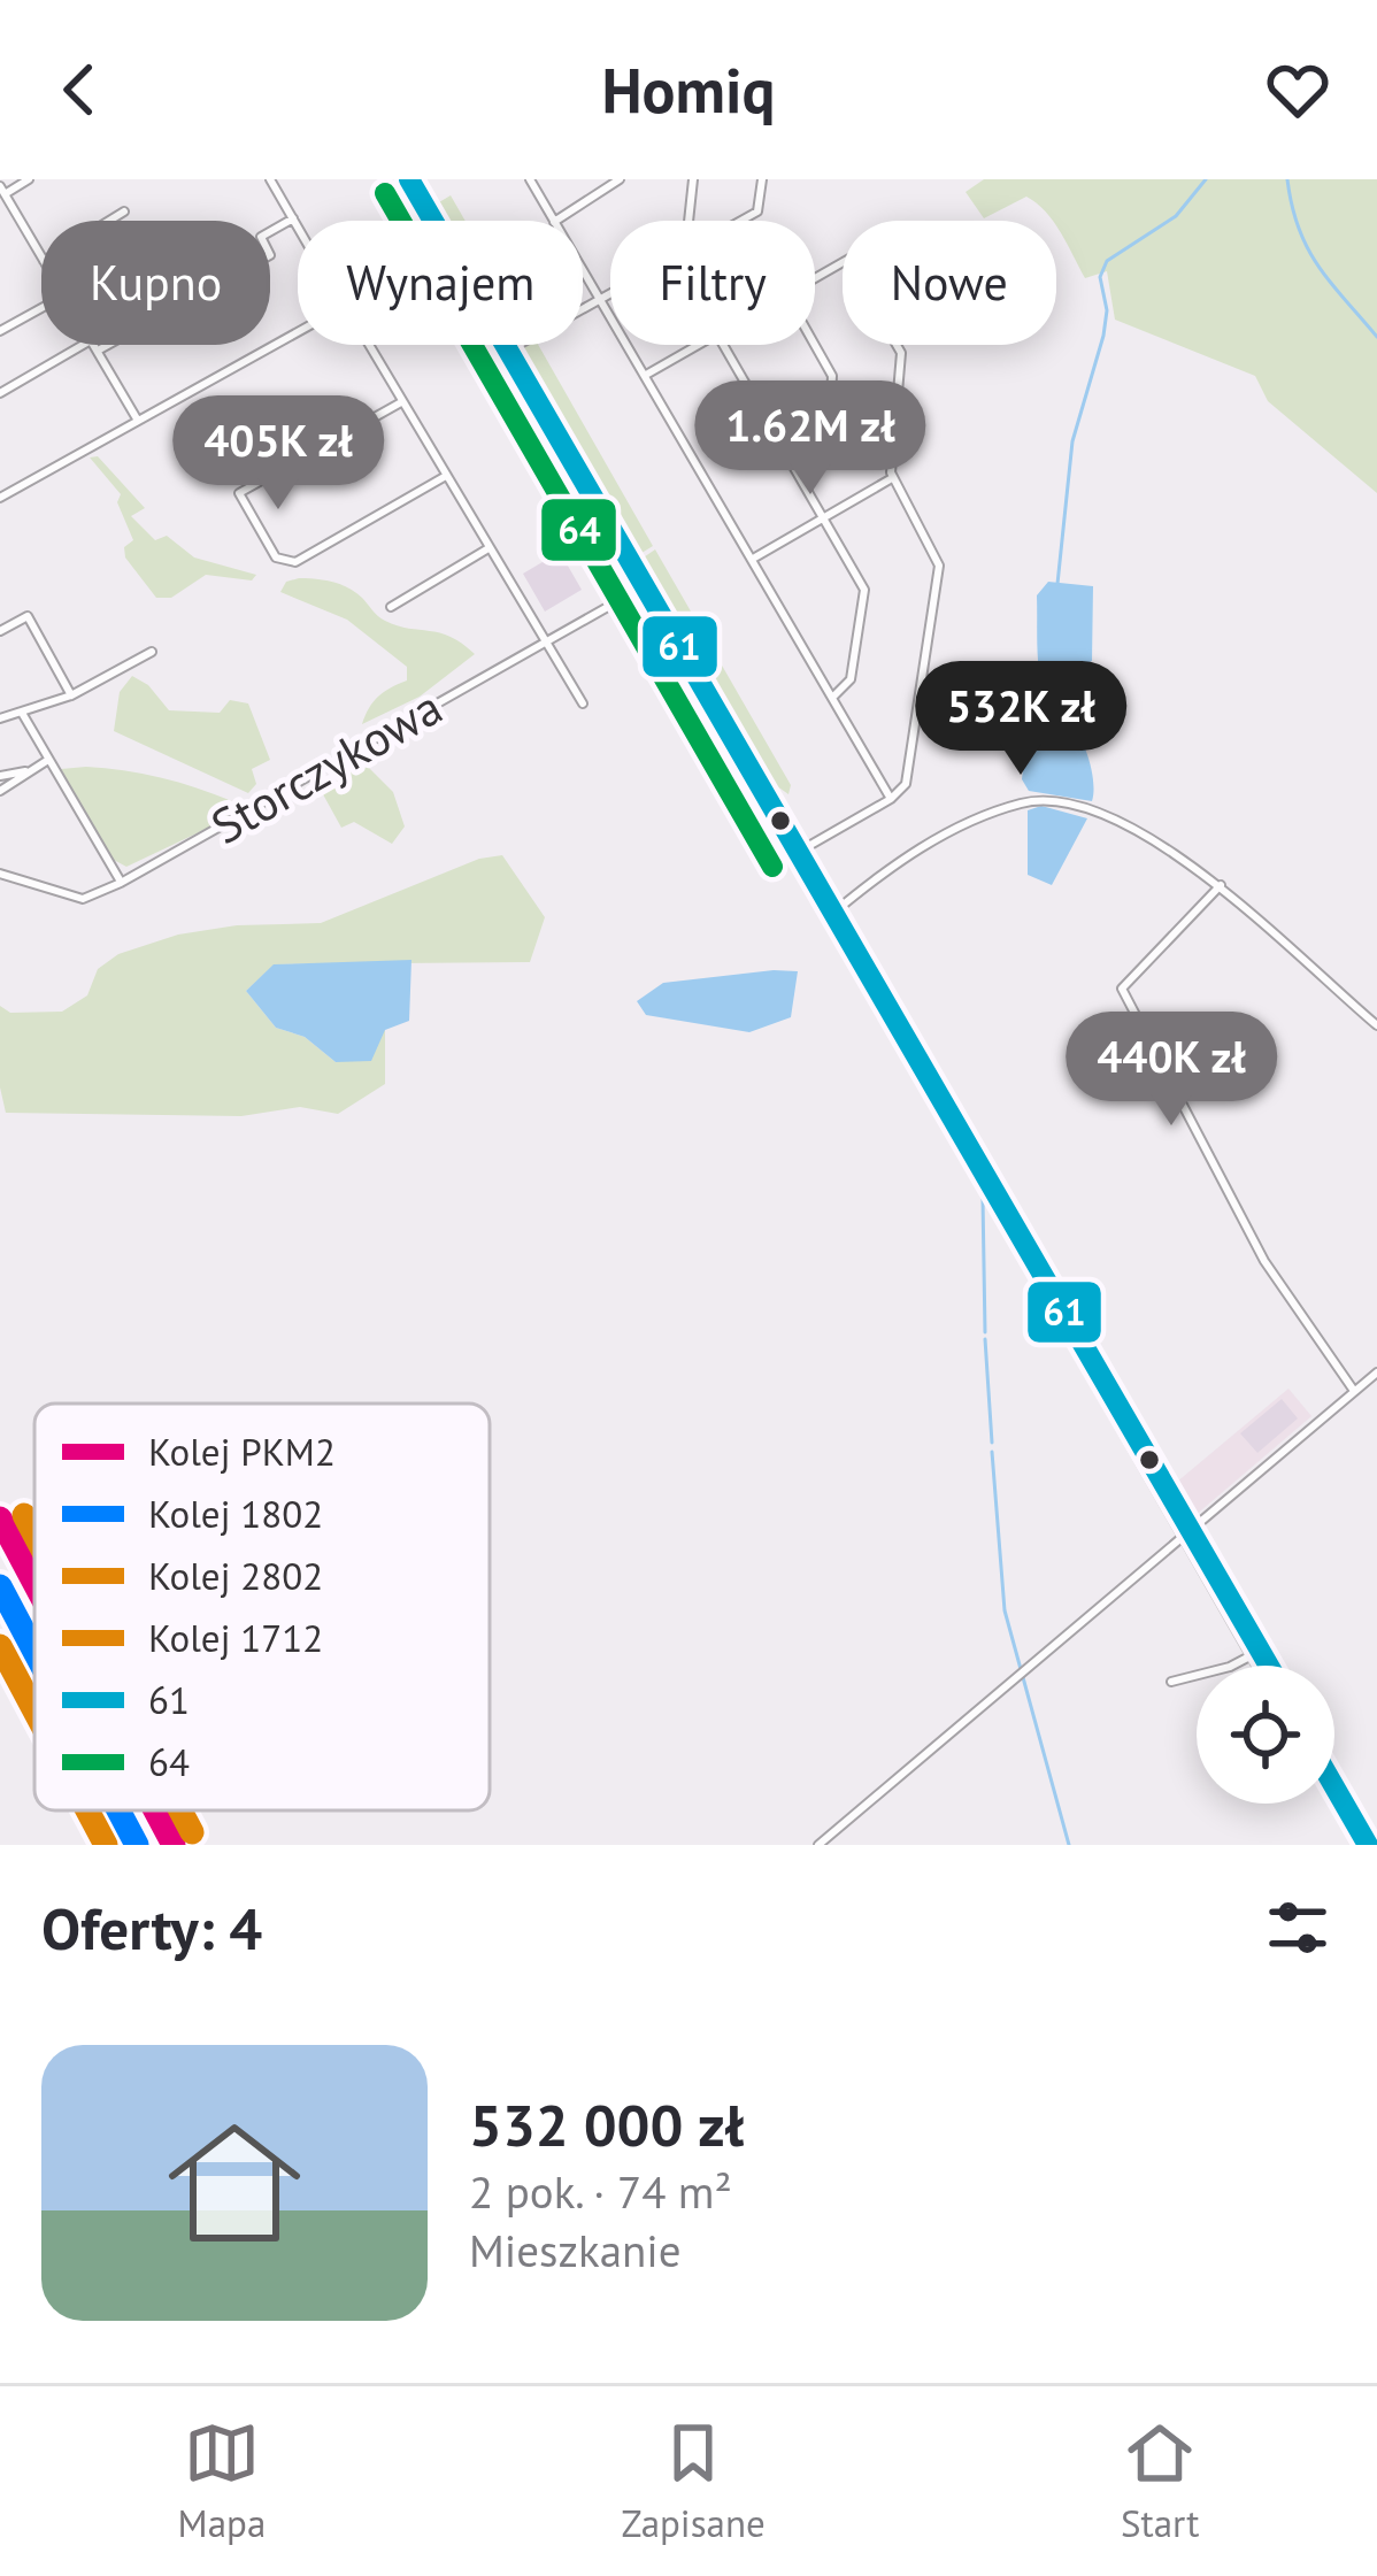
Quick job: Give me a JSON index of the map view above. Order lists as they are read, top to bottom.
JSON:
{
  "streets": {
    "street": ["Storczykowa"]
  },
  "lines": [
    "transit line 61",
    "transit line 64",
    "rail line 2802",
    "rail line PKM2",
    "rail line 1802",
    "rail line 1712"
  ],
  "legend": [
    "Kolej PKM2",
    "Kolej 1802",
    "Kolej 2802",
    "Kolej 1712",
    "61",
    "64"
  ],
  "page": {
    "header": "Homiq",
    "chip": [
      "Kupno",
      "Wynajem",
      "Filtry",
      "Nowe"
    ],
    "price": [
      "1.62M zł",
      "405K zł",
      "532K zł",
      "440K zł"
    ],
    "heading": "Oferty: 4",
    "list": [
      {
        "name": "532 000 zł",
        "note": "2 pok. · 74 m² · Mieszkanie"
      }
    ],
    "tabs": ["Mapa", "Zapisane", "Start"]
  }
}
